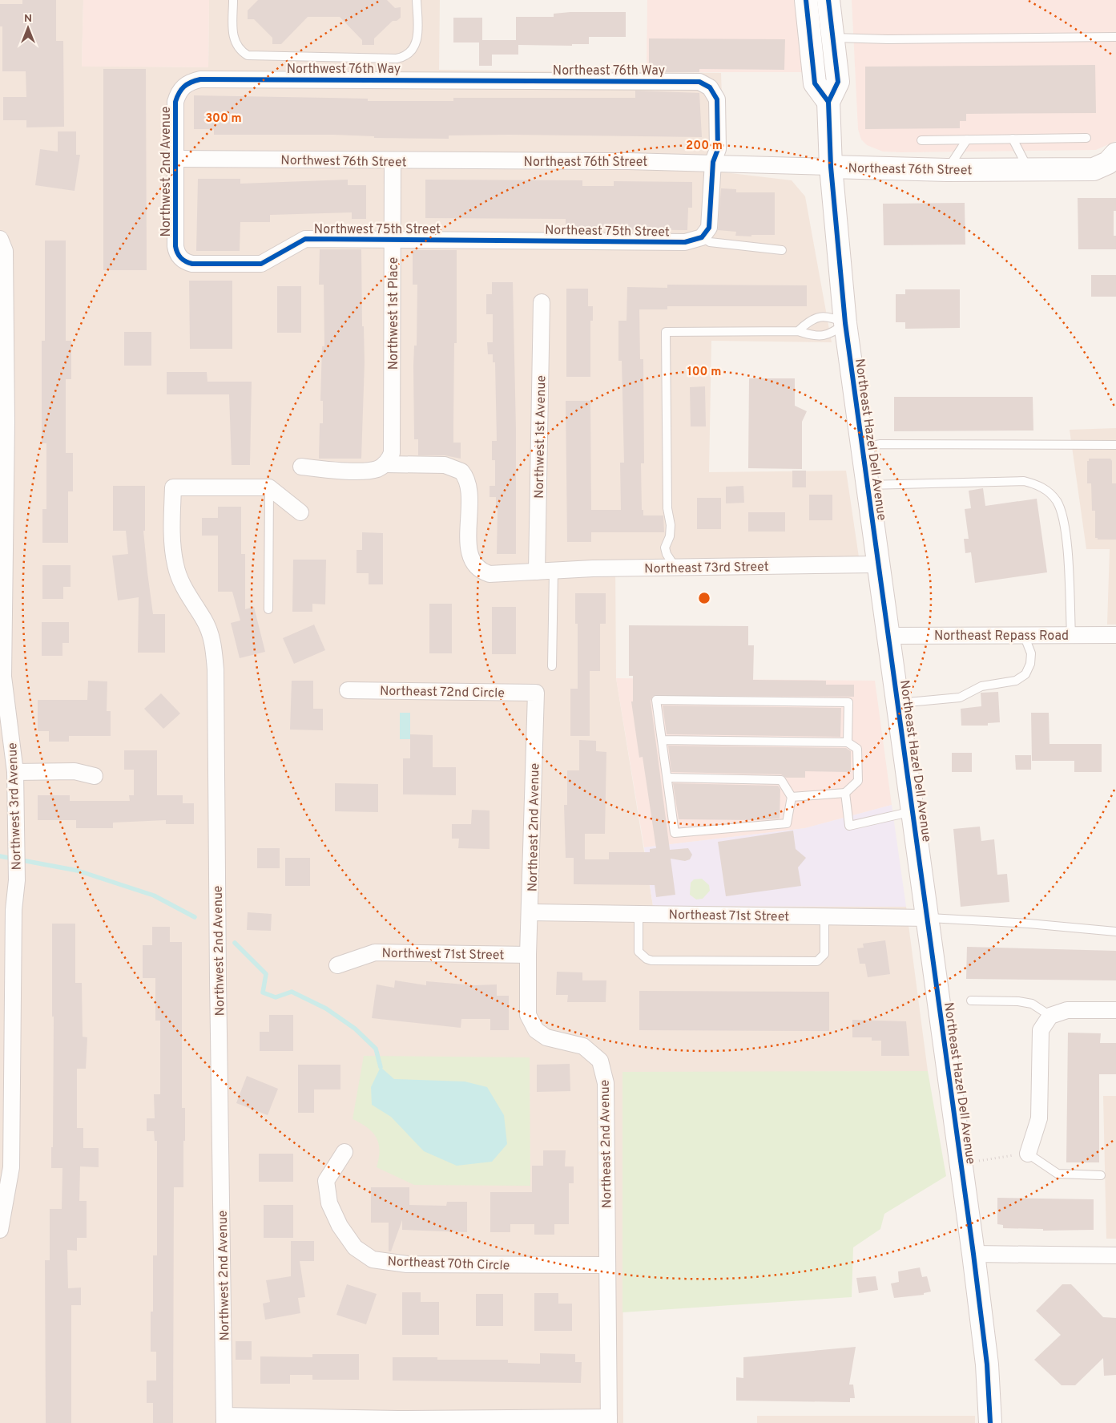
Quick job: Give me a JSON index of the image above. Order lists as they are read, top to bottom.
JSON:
{
  "streets": {
    "main road": ["Northeast 76th Street", "Northeast Hazel Dell Avenue"],
    "street": [
      "Northwest 76th Way",
      "Northeast 76th Way",
      "Northwest 76th Street",
      "Northwest 2nd Avenue",
      "Northwest 75th Street",
      "Northeast 75th Street",
      "Northwest 1st Place",
      "Northwest 1st Avenue",
      "Northeast 73rd Street",
      "Northeast Repass Road",
      "Northeast 72nd Circle",
      "Northwest 3rd Avenue",
      "Northeast 2nd Avenue",
      "Northeast 71st Street",
      "Northwest 71st Street",
      "Northeast 70th Circle"
    ]
  },
  "crossings": [
    ["Northwest 76th Way", "Northeast 76th Way"],
    ["Northwest 76th Way", "Northwest 2nd Avenue"],
    ["Northeast 76th Way", "Northeast 76th Street"],
    ["Northwest 76th Street", "Northeast 76th Street"],
    ["Northwest 76th Street", "Northwest 2nd Avenue"],
    ["Northwest 76th Street", "Northwest 1st Place"],
    ["Northeast 76th Street", "Northeast Hazel Dell Avenue"],
    ["Northwest 2nd Avenue", "Northwest 75th Street"],
    ["Northwest 75th Street", "Northeast 75th Street"],
    ["Northwest 75th Street", "Northwest 1st Place"],
    ["Northwest 1st Place", "Northeast 73rd Street"],
    ["Northwest 1st Avenue", "Northeast 73rd Street"],
    ["Northeast Hazel Dell Avenue", "Northeast 73rd Street"],
    ["Northeast Hazel Dell Avenue", "Northeast Repass Road"],
    ["Northeast Hazel Dell Avenue", "Northeast 71st Street"],
    ["Northeast 72nd Circle", "Northeast 2nd Avenue"],
    ["Northeast 2nd Avenue", "Northeast 71st Street"],
    ["Northeast 2nd Avenue", "Northwest 71st Street"],
    ["Northeast 2nd Avenue", "Northeast 70th Circle"]
  ],
  "north": "top",
  "rings": ["300 m", "200 m", "100 m"]
}
